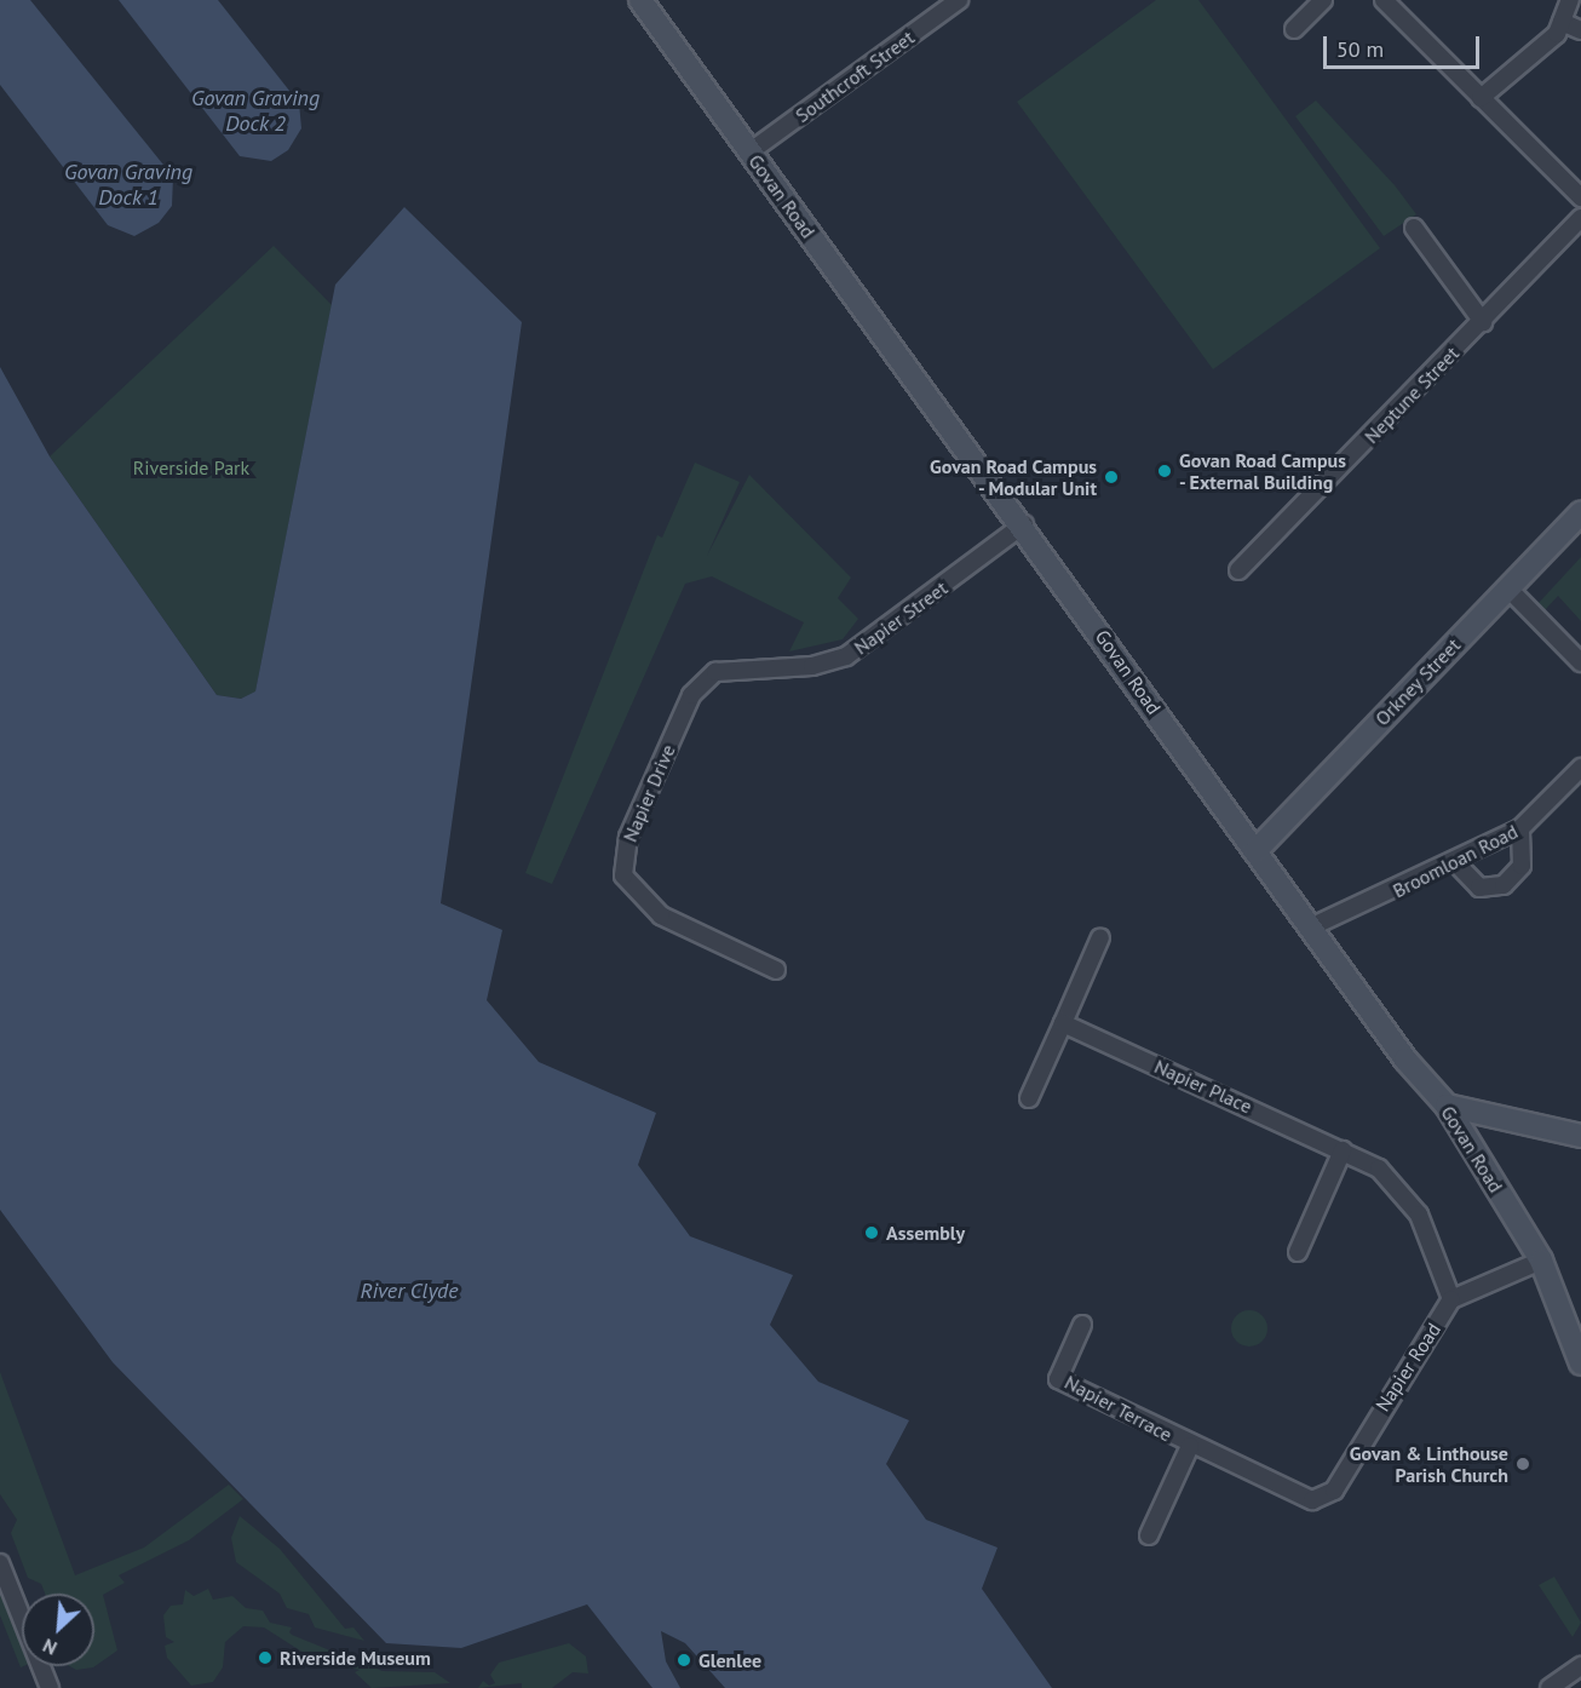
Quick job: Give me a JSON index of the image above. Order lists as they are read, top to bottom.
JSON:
{
  "streets": {
    "street": [
      "Southcroft Street",
      "Govan Road",
      "Neptune Street",
      "Napier Street",
      "Orkney Street",
      "Napier Drive",
      "Broomloan Road",
      "Napier Place",
      "Napier Road",
      "Napier Terrace"
    ]
  },
  "crossings": [
    ["Southcroft Street", "Govan Road"],
    ["Govan Road", "Napier Street"],
    ["Govan Road", "Orkney Street"],
    ["Govan Road", "Broomloan Road"],
    ["Napier Street", "Napier Drive"],
    ["Napier Place", "Napier Road"],
    ["Napier Road", "Napier Terrace"]
  ],
  "water": ["Govan Graving Dock 2", "Govan Graving Dock 1", "River Clyde"],
  "parks": ["Riverside Park"],
  "places": [
    "Govan Road Campus - External Building",
    "Govan Road Campus - Modular Unit",
    "Assembly",
    "Govan & Linthouse Parish Church",
    "Riverside Museum",
    "Glenlee"
  ],
  "scale_bar": "50 m",
  "north": "bottom left"
}
